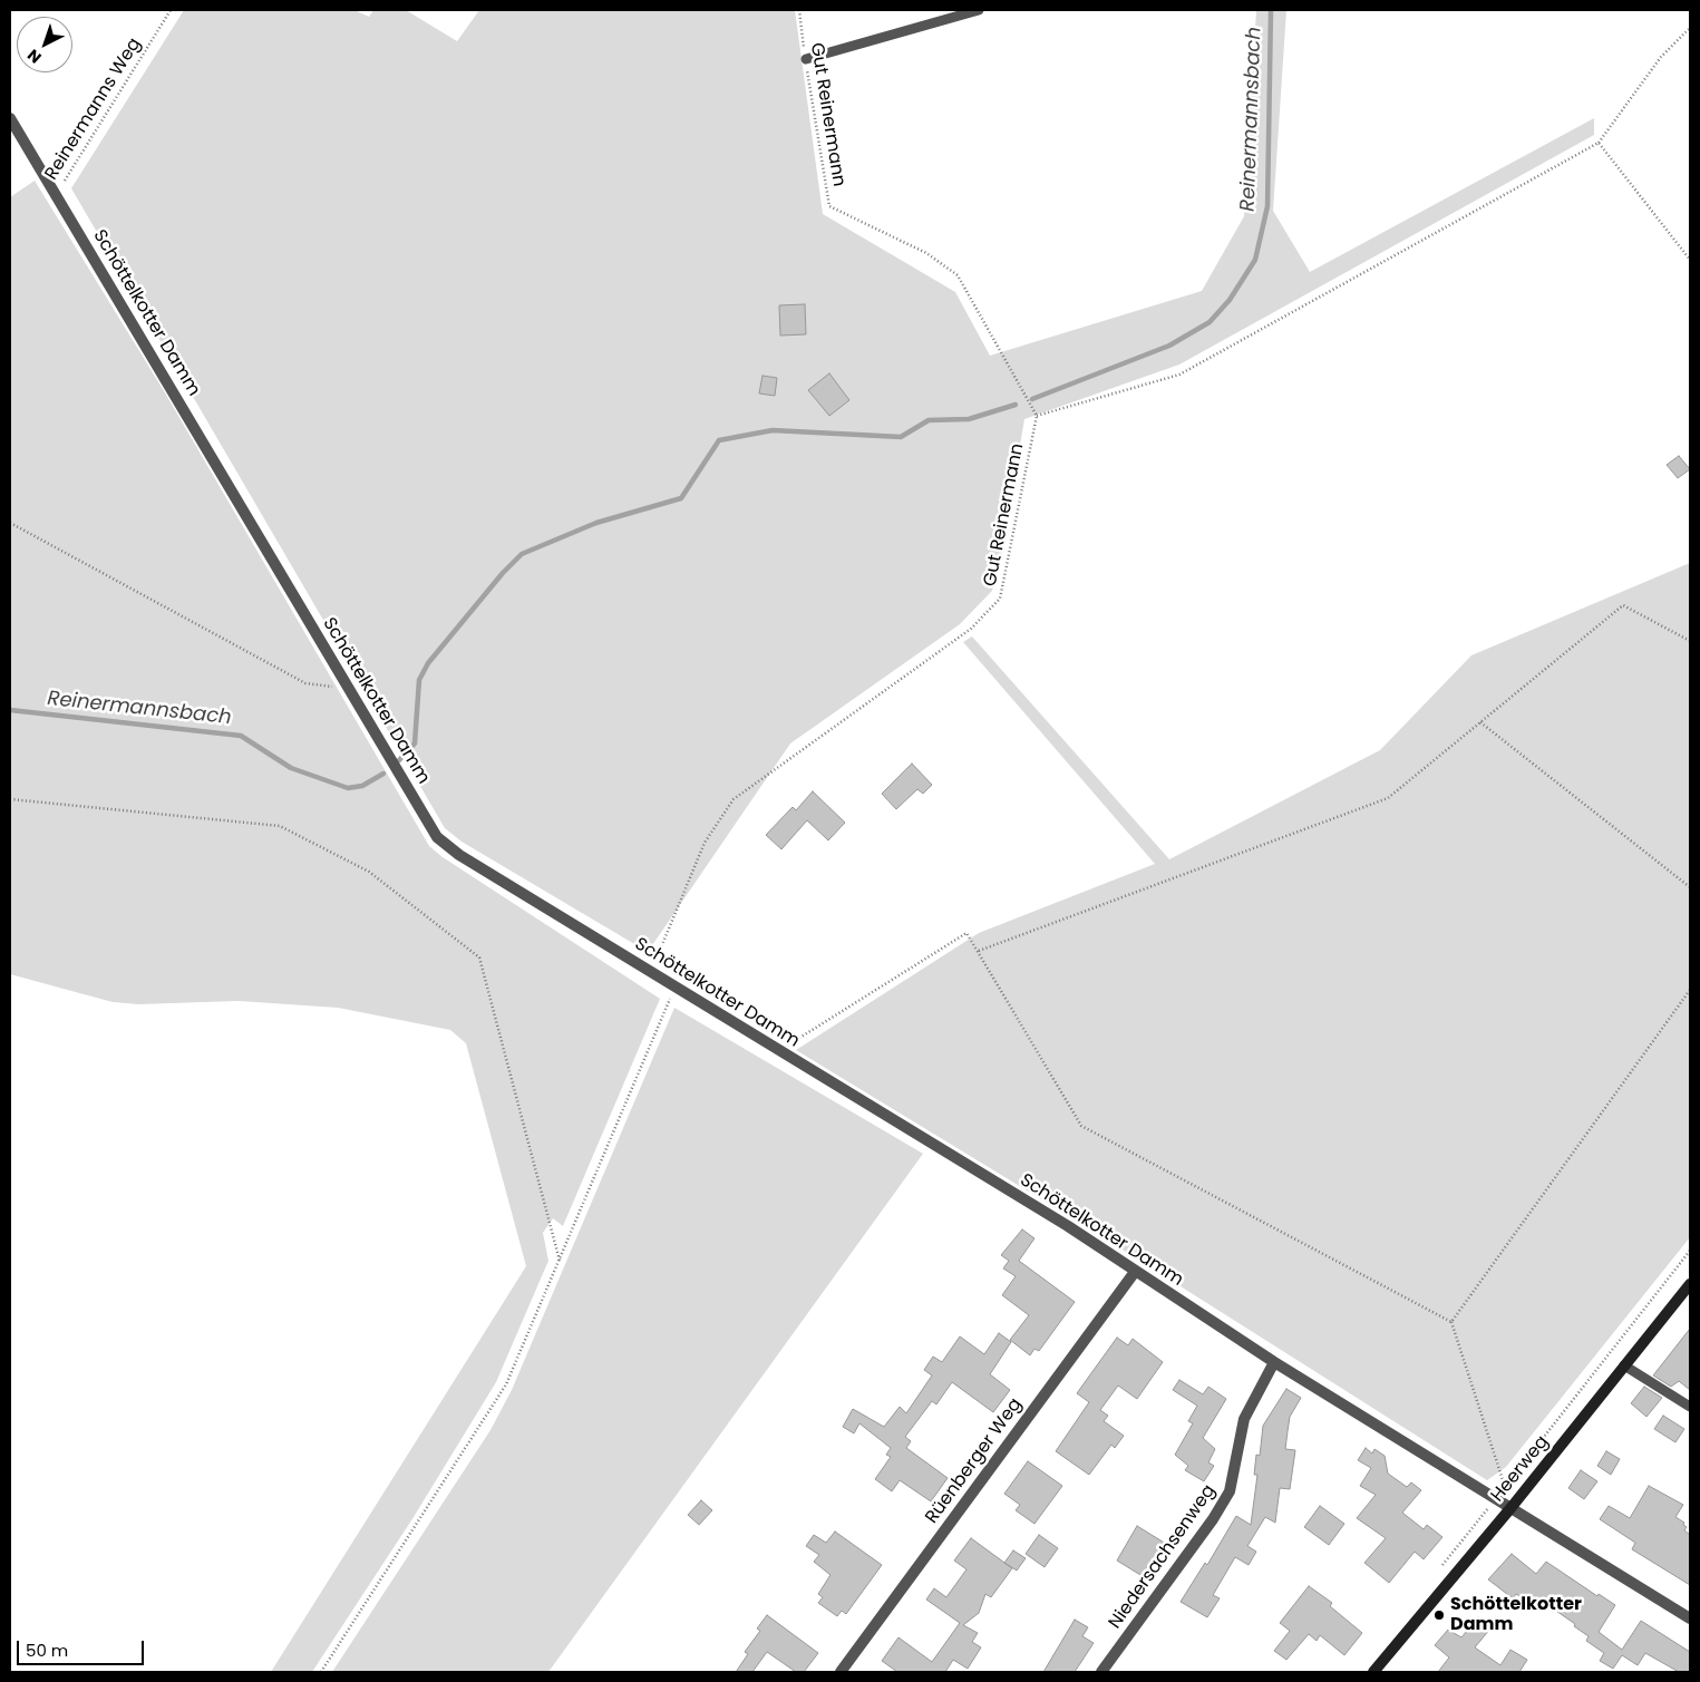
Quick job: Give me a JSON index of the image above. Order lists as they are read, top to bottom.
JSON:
{
  "streets": {
    "street": [
      "Schöttelkotter Damm",
      "Rüenberger Weg",
      "Heerweg",
      "Niedersachsenweg"
    ],
    "path": ["Reinermanns Weg", "Gut Reinermann"]
  },
  "crossings": [
    ["Reinermanns Weg", "Schöttelkotter Damm"],
    ["Gut Reinermann", "Schöttelkotter Damm"],
    ["Schöttelkotter Damm", "Rüenberger Weg"],
    ["Schöttelkotter Damm", "Heerweg"],
    ["Schöttelkotter Damm", "Niedersachsenweg"]
  ],
  "water": ["Reinermannsbach"],
  "places": ["Schöttelkotter Damm"],
  "scale_bar": "50 m",
  "north": "bottom left"
}
